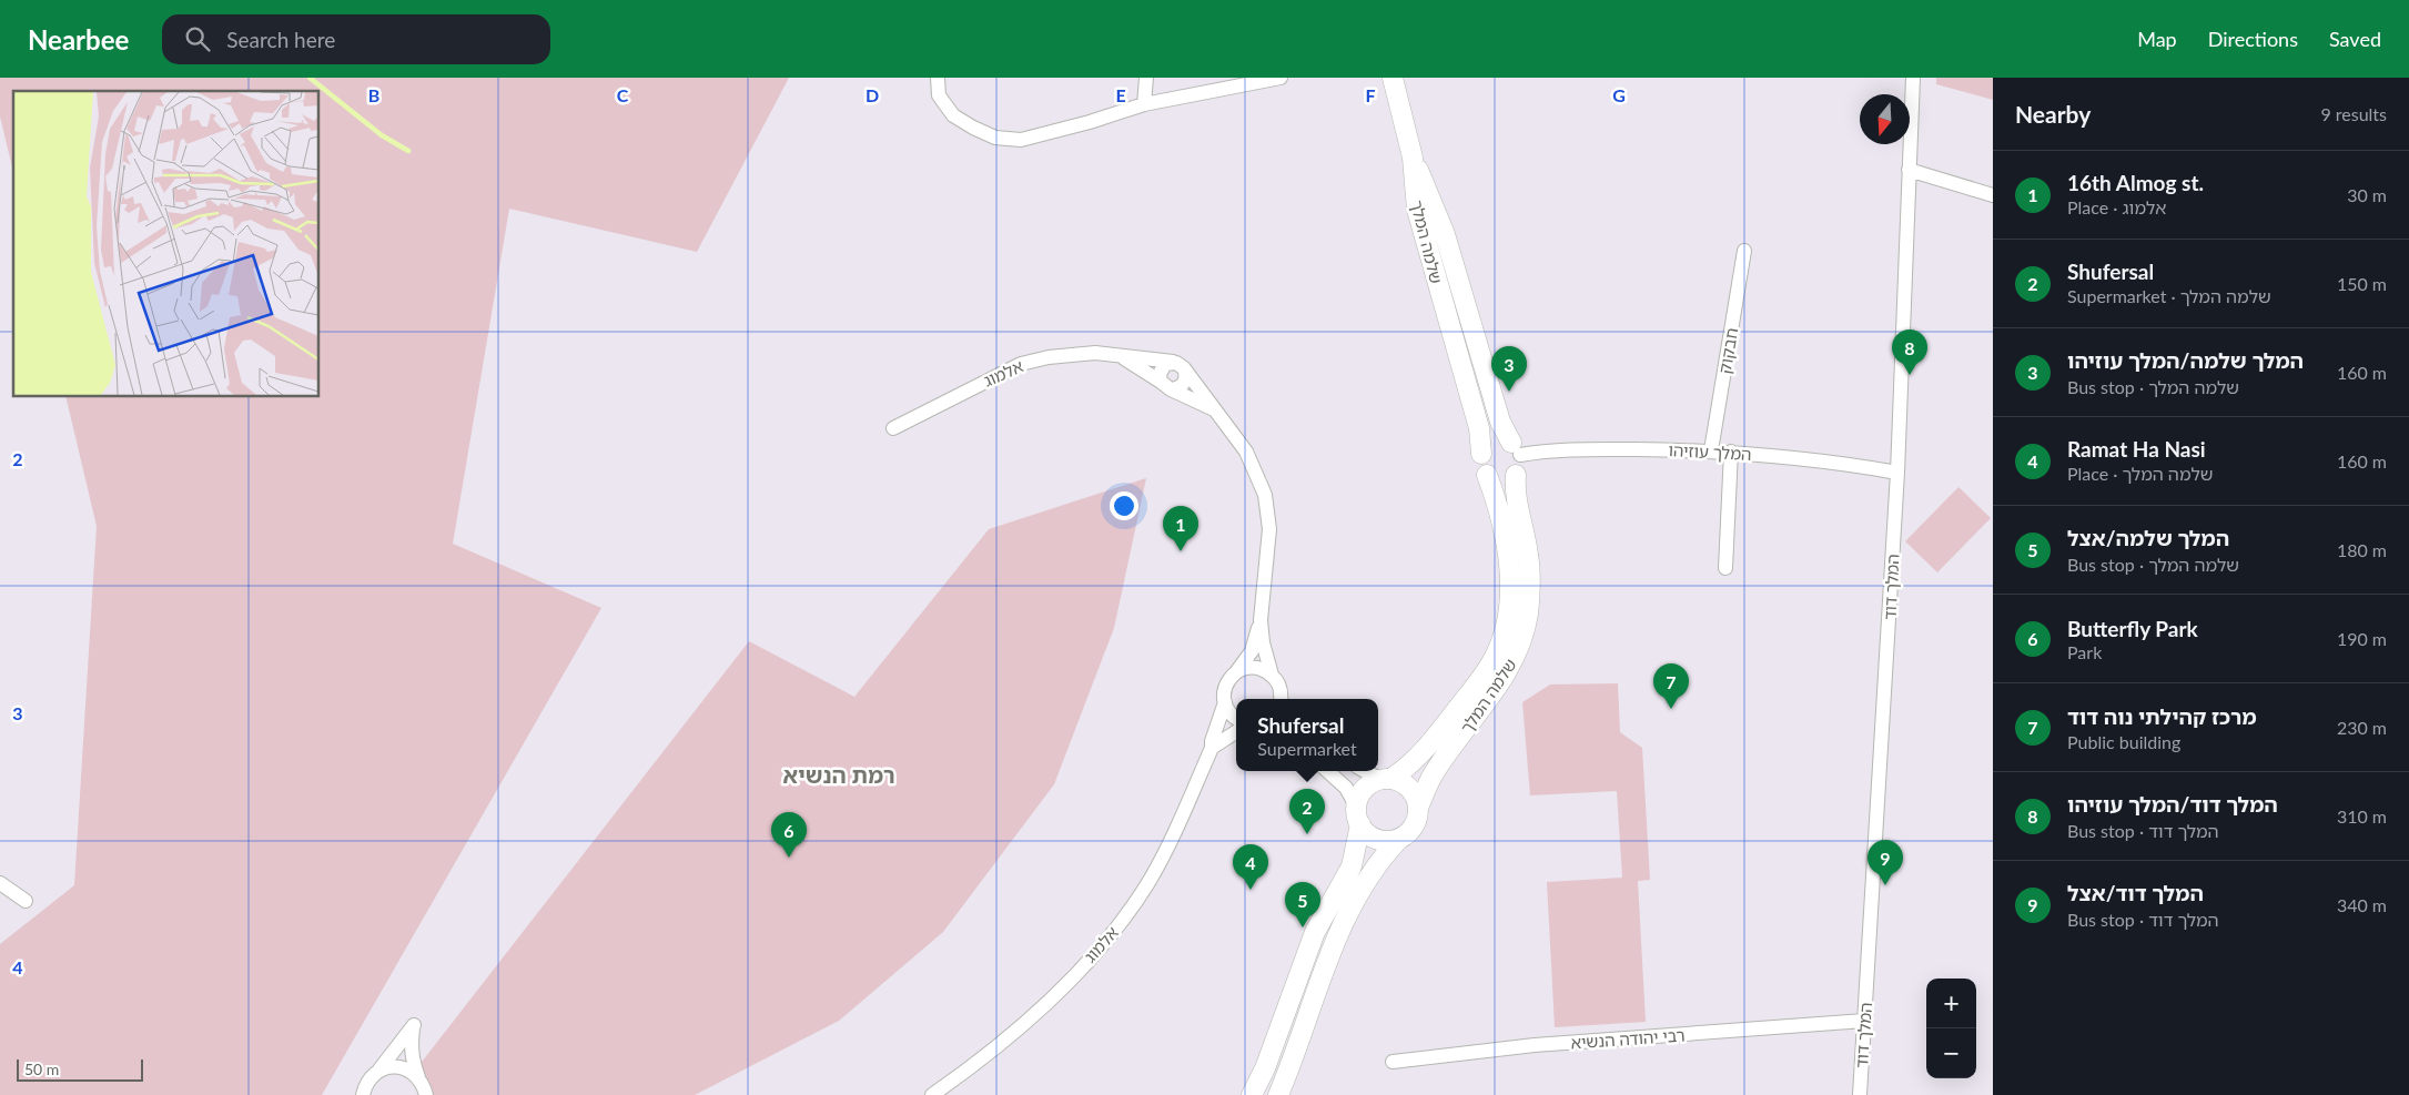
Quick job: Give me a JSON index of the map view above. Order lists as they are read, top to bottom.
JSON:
{
  "streets": {
    "street": [
      "שלמה המלך",
      "חבקוק",
      "אלמוג",
      "המלך עוזיהו",
      "המלך דוד",
      "רבי יהודה הנשיא"
    ]
  },
  "crossings": [
    ["שלמה המלך", "המלך עוזיהו"],
    ["חבקוק", "המלך עוזיהו"],
    ["המלך עוזיהו", "המלך דוד"],
    ["המלך דוד", "רבי יהודה הנשיא"]
  ],
  "districts": ["רמת הנשיא"],
  "scale_bar": "50 m",
  "north": "bottom",
  "page": {
    "header": "Nearbee",
    "search": "Search here",
    "nav": ["Map", "Directions", "Saved"],
    "heading": ["Nearby", "9 results"],
    "list": [
      {
        "mark": "1",
        "name": "16th Almog st.",
        "note": "Place · אלמוג",
        "value": "30 m"
      },
      {
        "mark": "2",
        "name": "Shufersal",
        "note": "Supermarket · שלמה המלך",
        "value": "150 m"
      },
      {
        "mark": "3",
        "name": "המלך שלמה/המלך עוזיהו",
        "note": "Bus stop · שלמה המלך",
        "value": "160 m"
      },
      {
        "mark": "4",
        "name": "Ramat Ha Nasi",
        "note": "Place · שלמה המלך",
        "value": "160 m"
      },
      {
        "mark": "5",
        "name": "המלך שלמה/אצל",
        "note": "Bus stop · שלמה המלך",
        "value": "180 m"
      },
      {
        "mark": "6",
        "name": "Butterfly Park",
        "note": "Park",
        "value": "190 m"
      },
      {
        "mark": "7",
        "name": "מרכז קהילתי נוה דוד",
        "note": "Public building",
        "value": "230 m"
      },
      {
        "mark": "8",
        "name": "המלך דוד/המלך עוזיהו",
        "note": "Bus stop · המלך דוד",
        "value": "310 m"
      },
      {
        "mark": "9",
        "name": "המלך דוד/אצל",
        "note": "Bus stop · המלך דוד",
        "value": "340 m"
      }
    ],
    "pins": [
      "8",
      "3",
      "1",
      "7",
      "2",
      "6",
      "9",
      "4",
      "5"
    ],
    "popup": ["Shufersal", "Supermarket"],
    "map_buttons": ["+", "−"],
    "scale": "50 m"
  },
  "grid": {
    "columns": [
      "B",
      "C",
      "D",
      "E",
      "F",
      "G"
    ],
    "rows": ["2", "3", "4"]
  }
}
